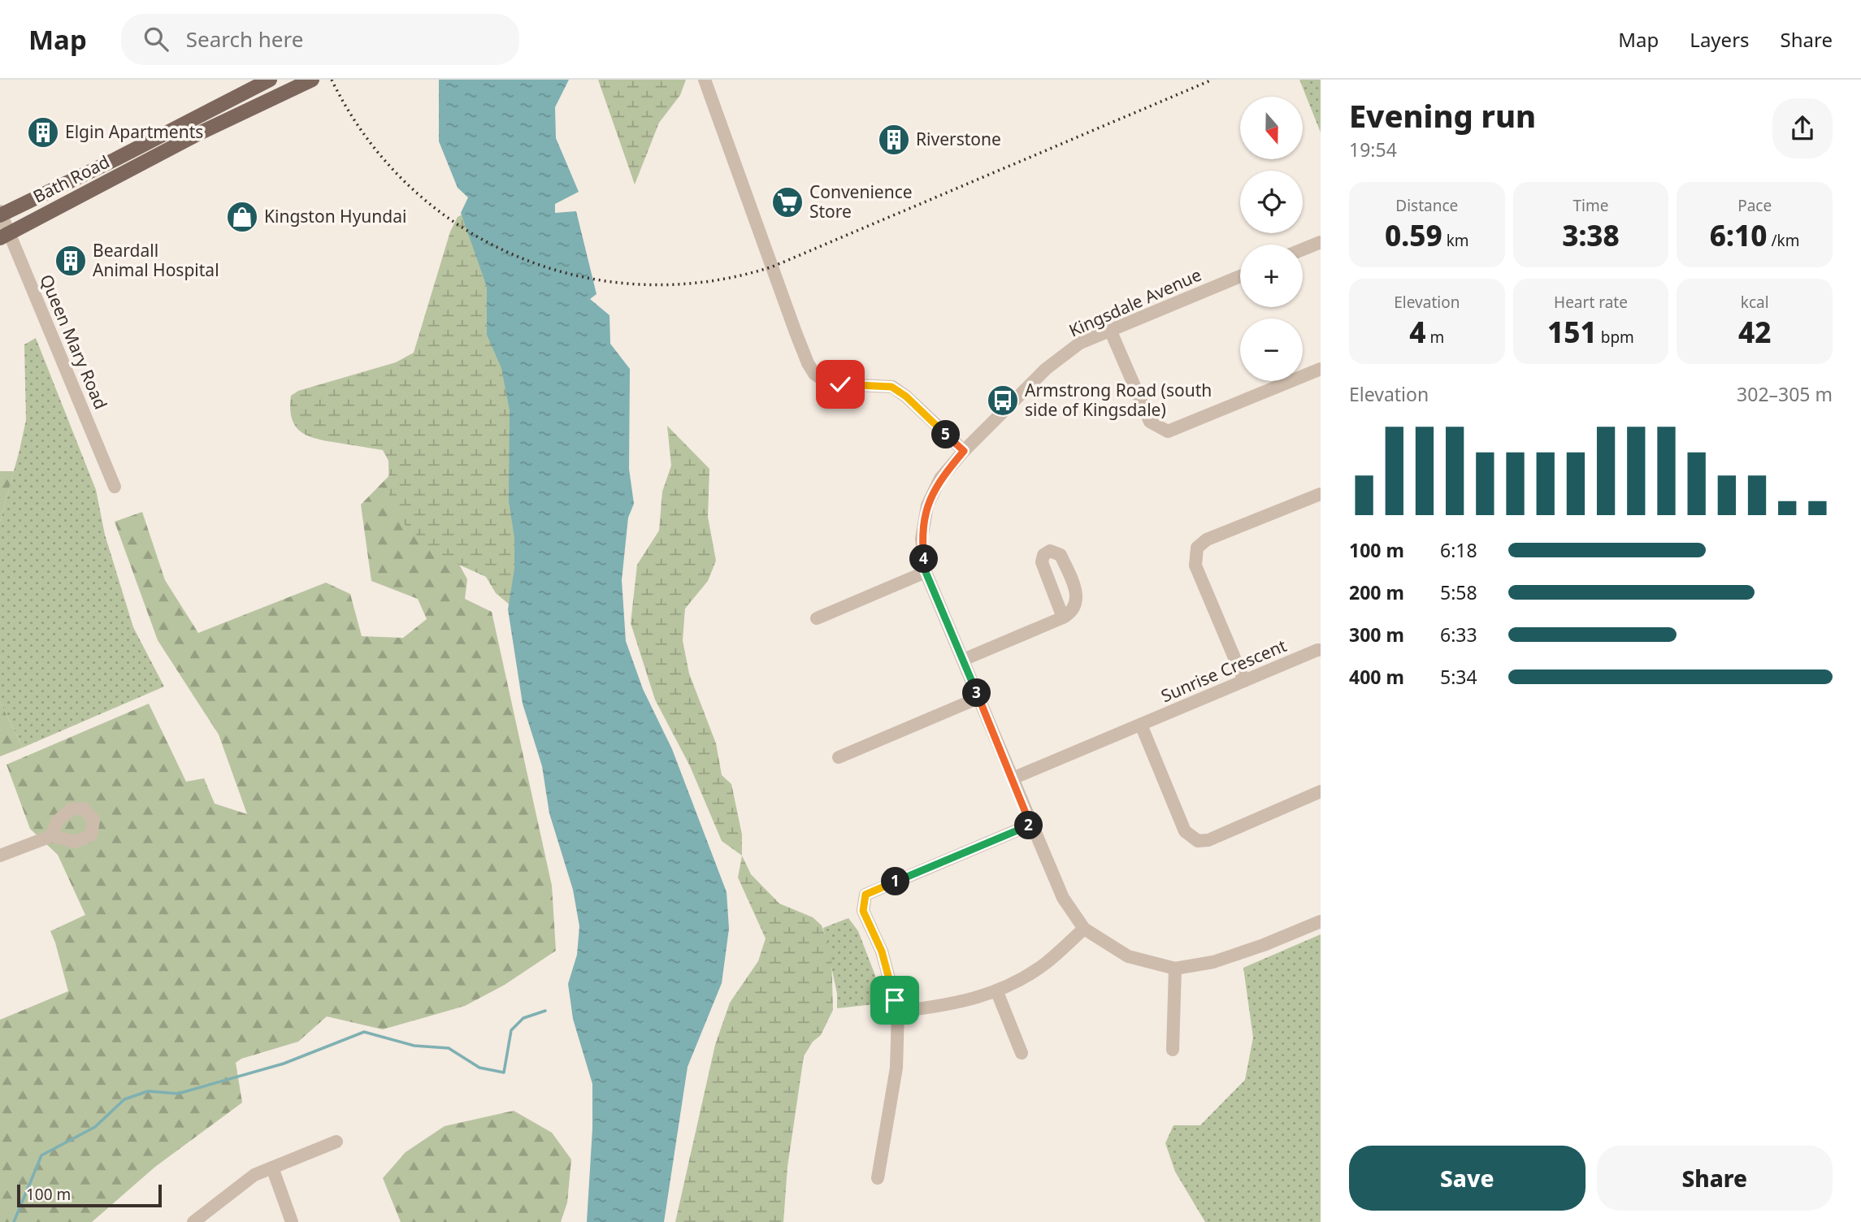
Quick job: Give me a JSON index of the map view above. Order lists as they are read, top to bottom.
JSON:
{
  "streets": {
    "main road": ["Bath Road"],
    "street": ["Kingsdale Avenue", "Queen Mary Road", "Sunrise Crescent"]
  },
  "crossings": [
    ["Bath Road", "Queen Mary Road"],
    ["Kingsdale Avenue", "Sunrise Crescent"]
  ],
  "places": {
    "building": ["Elgin Apartments", "Riverstone", "Beardall Animal Hospital"],
    "supermarket": ["Convenience Store"],
    "shop": ["Kingston Hyundai"],
    "bus stop": ["Armstrong Road (south side of Kingsdale)"]
  },
  "scale_bar": "100 m",
  "north": "bottom",
  "page": {
    "header": "Map",
    "search": "Search here",
    "nav": ["Map", "Layers", "Share"],
    "heading": ["Evening run", "19:54"],
    "map_buttons": ["+", "−"],
    "stats": [
      ["Distance", "0.59 km"],
      ["Time", "3:38"],
      ["Pace", "6:10 /km"],
      ["Elevation", "4 m"],
      ["Heart rate", "151 bpm"],
      ["kcal", "42"]
    ],
    "chart": ["Elevation", "302–305 m"],
    "pins": [
      "5",
      "4",
      "3",
      "2",
      "1"
    ],
    "list": [
      {
        "name": "100 m",
        "note": "6:18"
      },
      {
        "name": "200 m",
        "note": "5:58"
      },
      {
        "name": "300 m",
        "note": "6:33"
      },
      {
        "name": "400 m",
        "note": "5:34"
      }
    ],
    "buttons": ["Save", "Share"],
    "scale": "100 m"
  }
}
